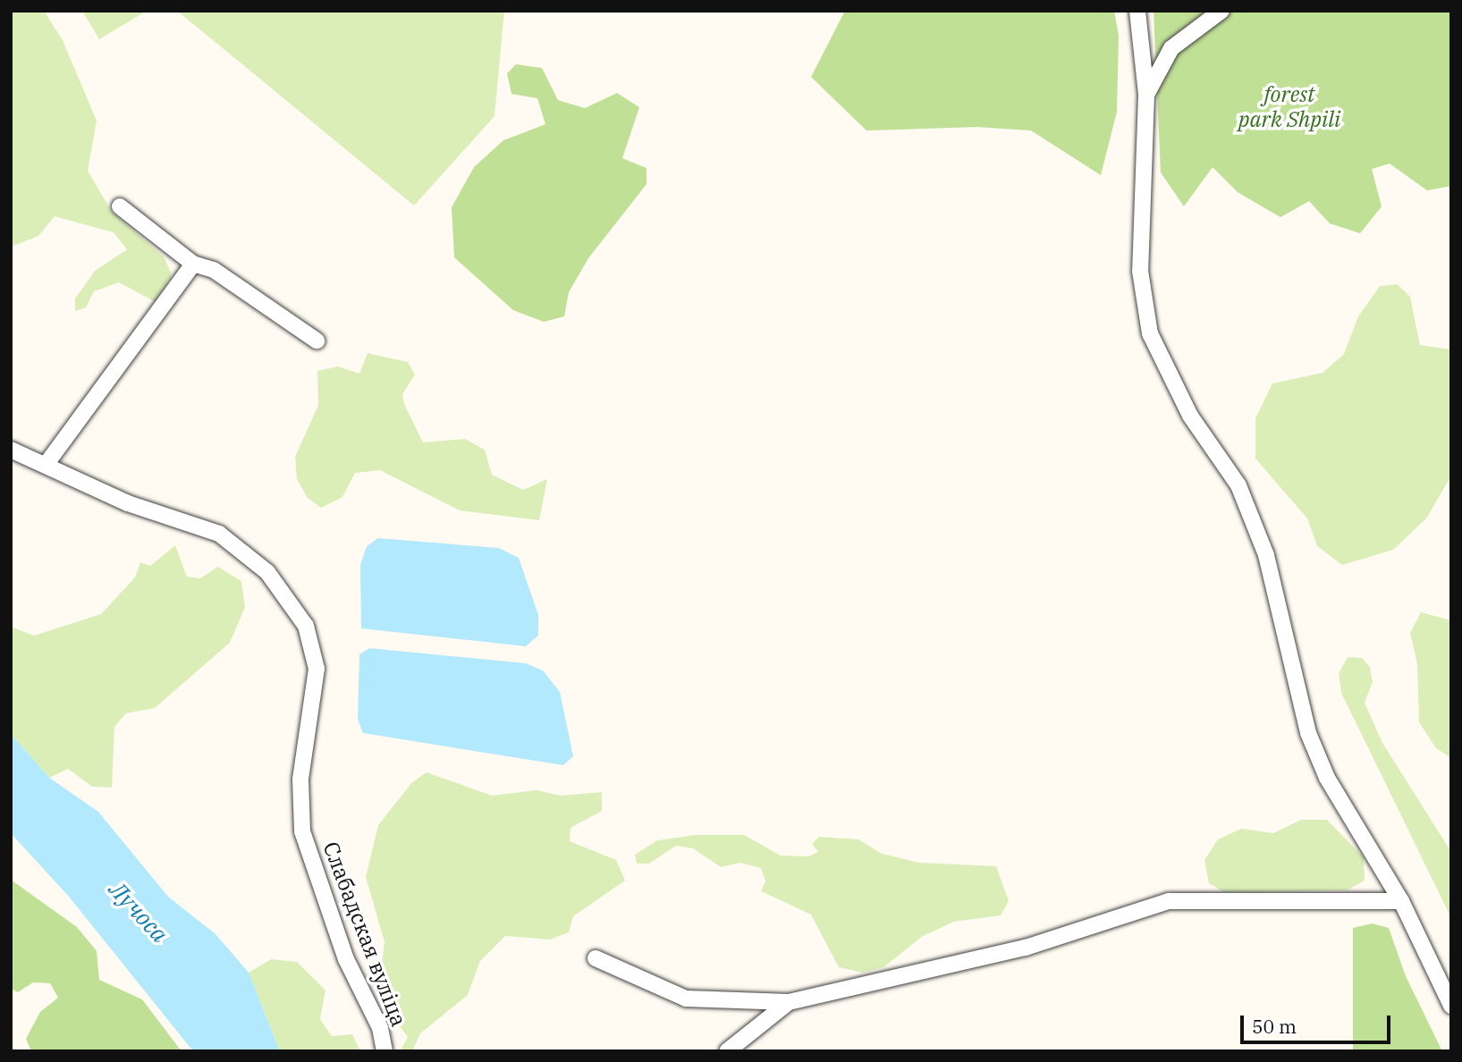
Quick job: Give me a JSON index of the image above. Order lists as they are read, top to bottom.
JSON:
{
  "streets": {
    "street": ["Слабадская вуліца"]
  },
  "water": ["Лучоса"],
  "parks": ["forest park Shpili"],
  "scale_bar": "50 m"
}
